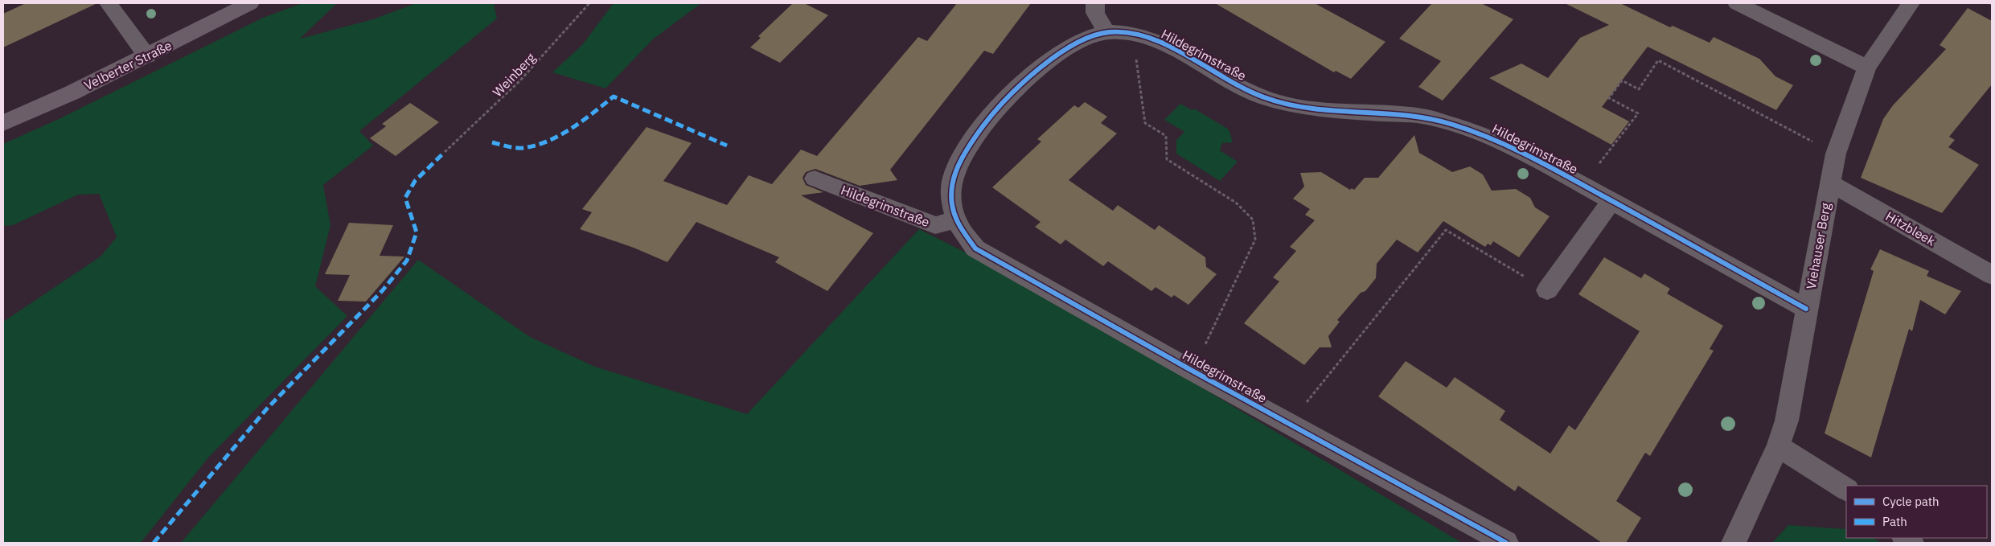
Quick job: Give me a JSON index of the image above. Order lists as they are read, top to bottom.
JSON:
{
  "streets": {
    "main road": ["Velberter Straße"],
    "street": ["Hildegrimstraße", "Hitzbleek", "Viehauser Berg"],
    "path": ["Weinberg"]
  },
  "crossings": [
    ["Hildegrimstraße", "Viehauser Berg"],
    ["Hitzbleek", "Viehauser Berg"]
  ],
  "legend": ["Cycle path", "Path"]
}
